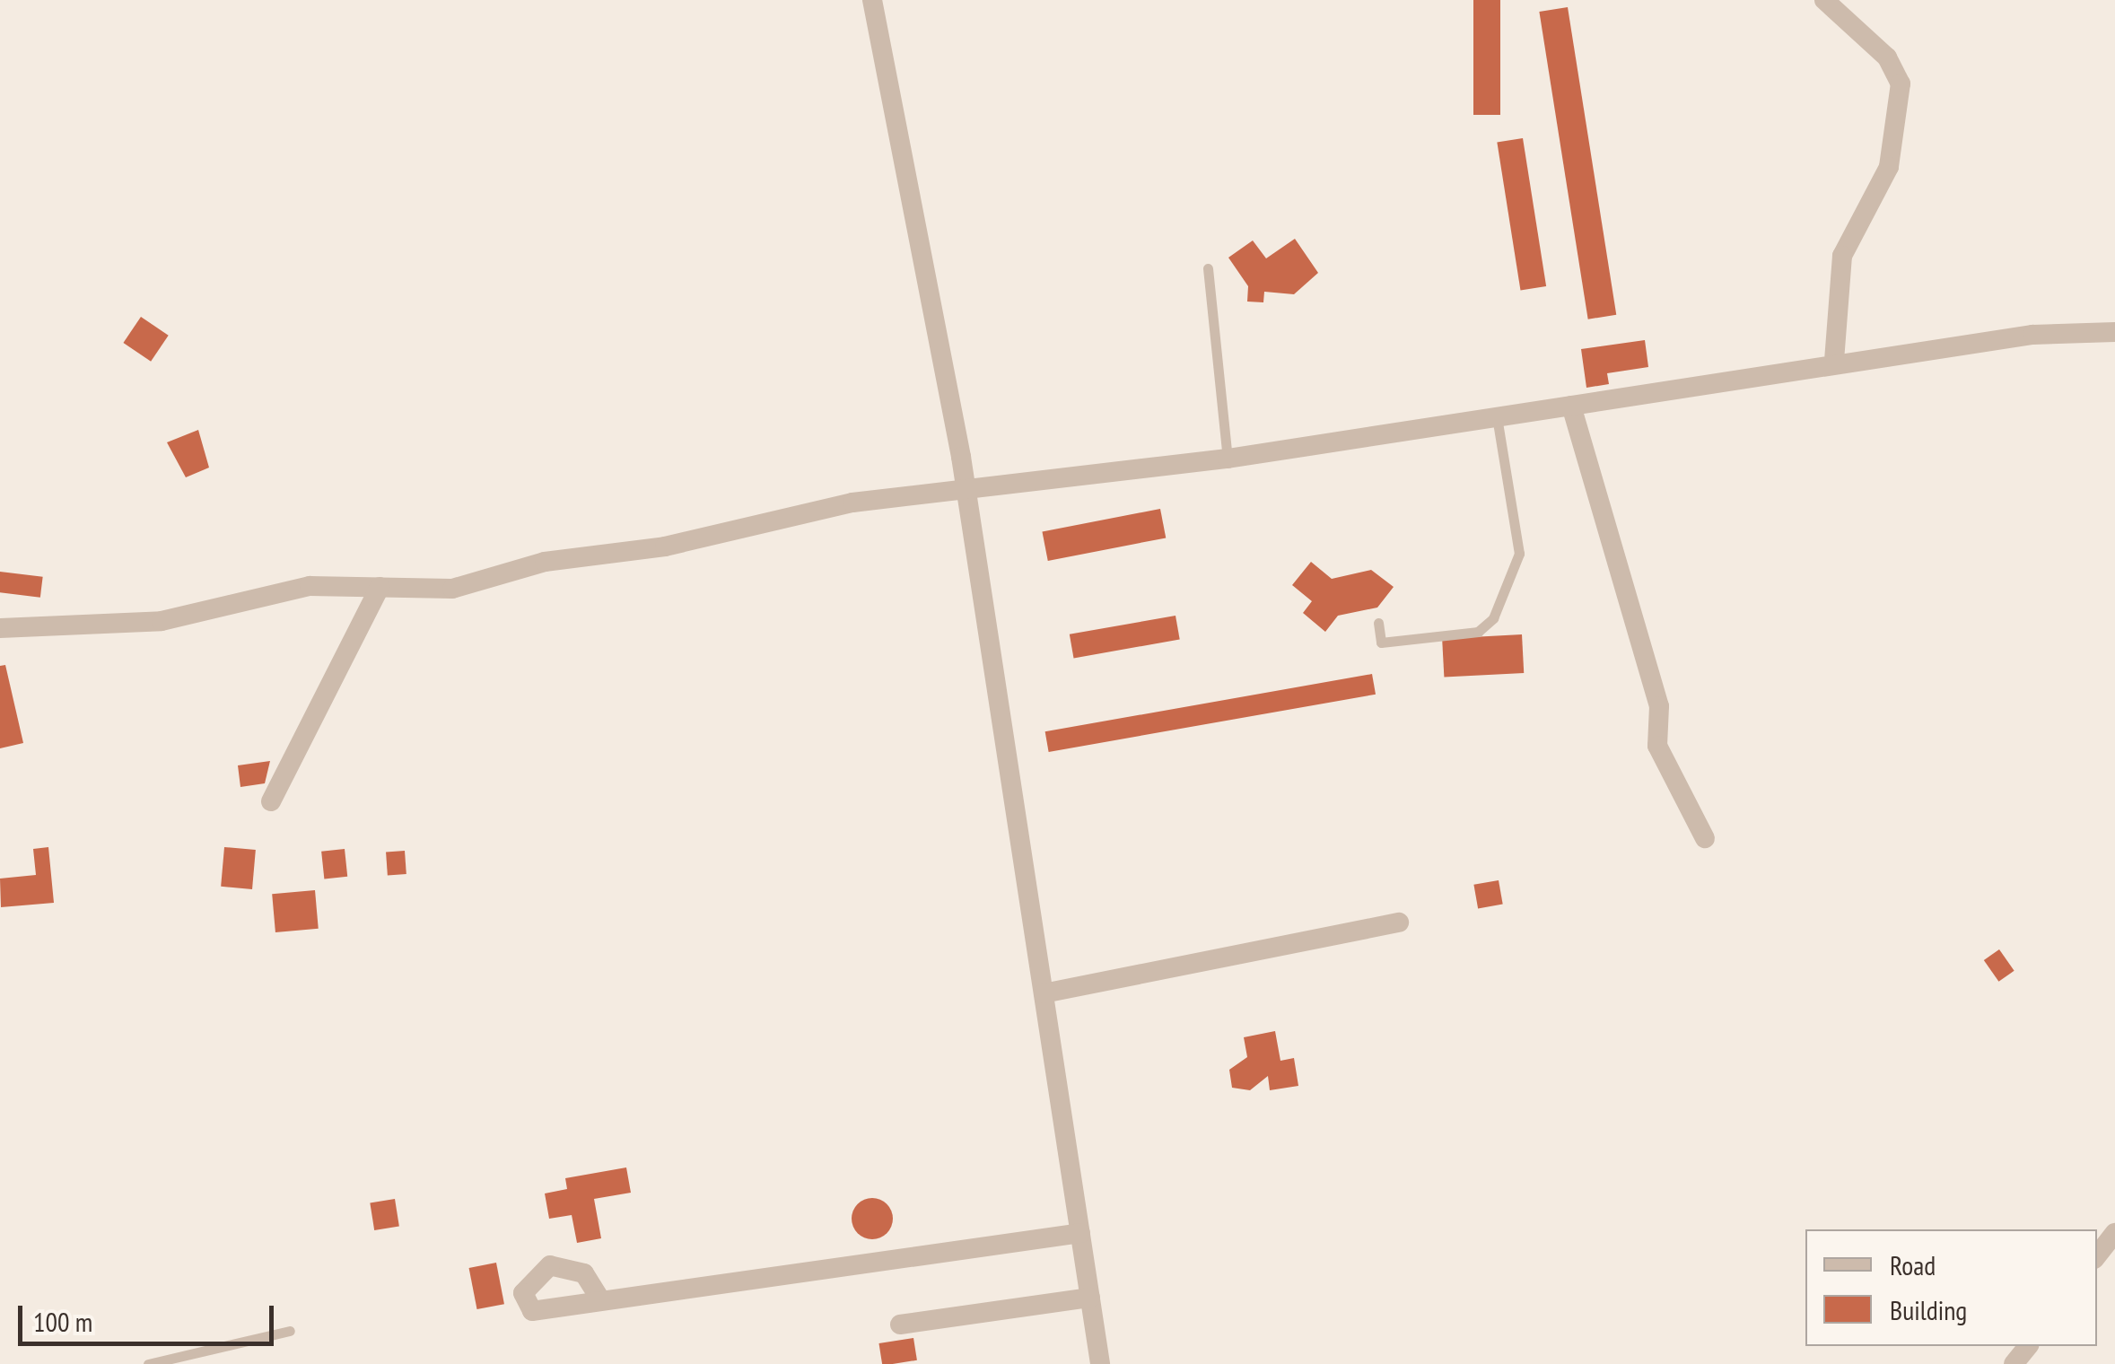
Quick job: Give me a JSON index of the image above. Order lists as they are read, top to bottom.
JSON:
{
  "legend": ["Road", "Building"],
  "scale_bar": "100 m"
}
